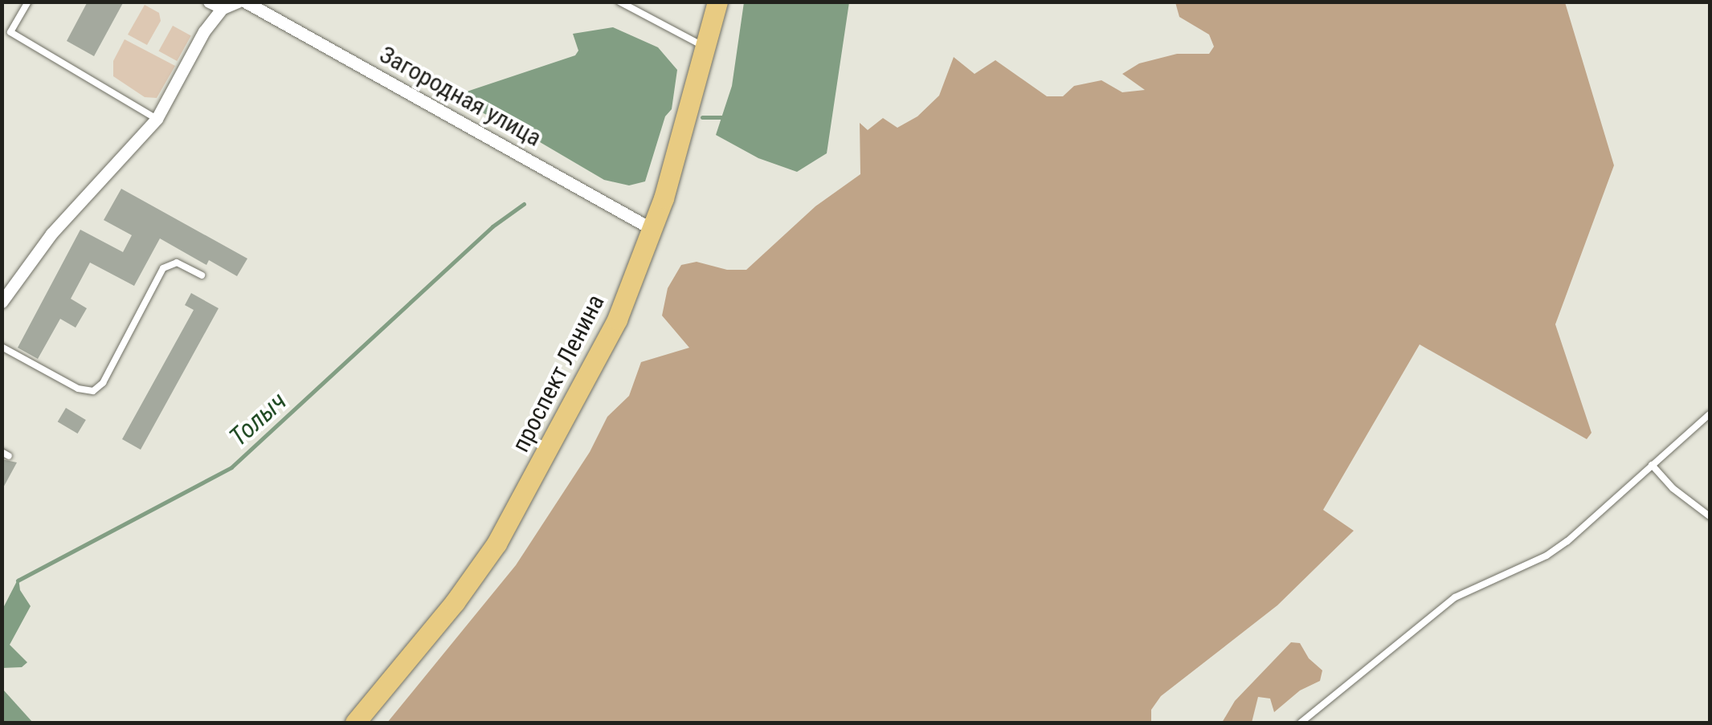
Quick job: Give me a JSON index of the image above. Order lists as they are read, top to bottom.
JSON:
{
  "streets": {
    "main road": ["проспект Ленина"],
    "street": ["Загородная улица"]
  },
  "crossings": [
    ["Загородная улица", "проспект Ленина"]
  ],
  "water": ["Толыч"]
}
